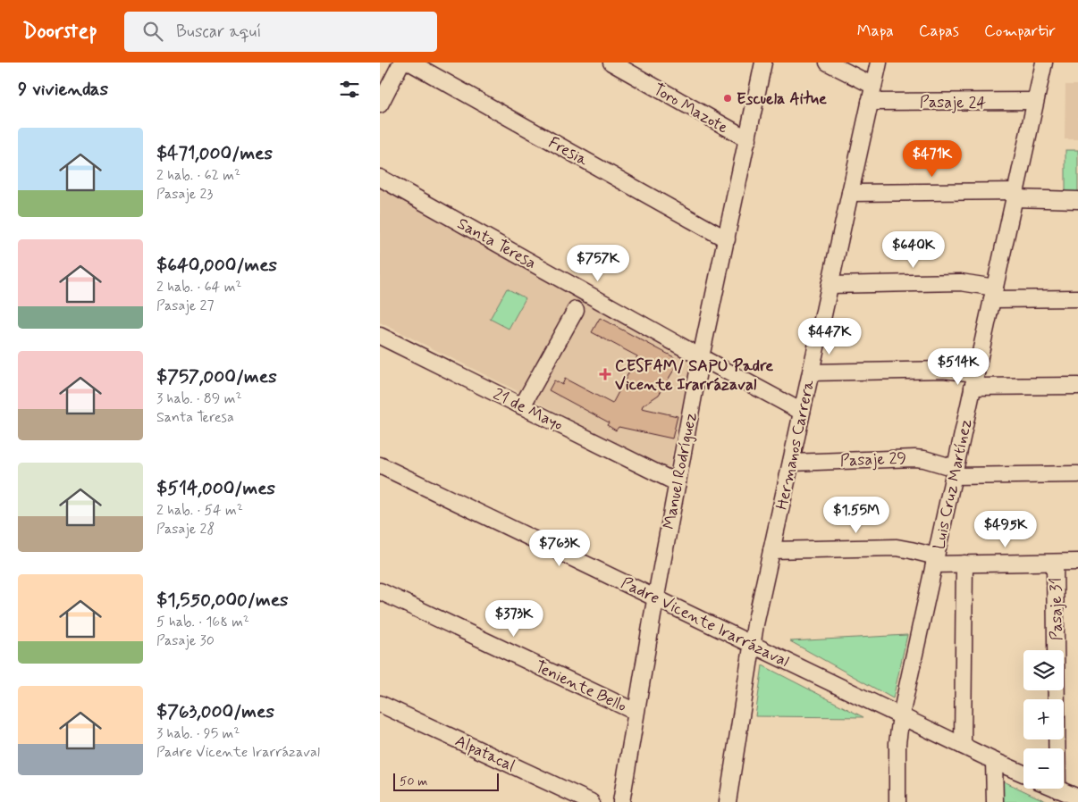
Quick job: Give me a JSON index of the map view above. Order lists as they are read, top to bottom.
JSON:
{
  "streets": {
    "street": [
      "Pasaje 24",
      "Toro Mazote",
      "Fresia",
      "Santa Teresa",
      "21 de Mayo",
      "Hermanos Carrera",
      "Pasaje 29",
      "Manuel Rodríguez",
      "Luis Cruz Martínez",
      "Pasaje 31",
      "Padre Vicente Irarrázaval",
      "Teniente Bello",
      "Alpatacal"
    ]
  },
  "crossings": [
    ["Pasaje 24", "Hermanos Carrera"],
    ["Pasaje 24", "Luis Cruz Martínez"],
    ["Toro Mazote", "Manuel Rodríguez"],
    ["Fresia", "Manuel Rodríguez"],
    ["Santa Teresa", "Hermanos Carrera"],
    ["Santa Teresa", "Manuel Rodríguez"],
    ["21 de Mayo", "Manuel Rodríguez"],
    ["Hermanos Carrera", "Pasaje 29"],
    ["Hermanos Carrera", "Padre Vicente Irarrázaval"],
    ["Pasaje 29", "Luis Cruz Martínez"],
    ["Manuel Rodríguez", "Padre Vicente Irarrázaval"],
    ["Manuel Rodríguez", "Teniente Bello"],
    ["Luis Cruz Martínez", "Padre Vicente Irarrázaval"]
  ],
  "places": {
    "other": ["Escuela Aitue"],
    "health": ["CESFAM/ SAPU Padre Vicente Irarrázaval"]
  },
  "scale_bar": "50 m",
  "page": {
    "header": "Doorstep",
    "search": "Buscar aquí",
    "nav": ["Mapa", "Capas", "Compartir"],
    "heading": "9 viviendas",
    "list": [
      {
        "name": "$471,000/mes",
        "note": "2 hab. · 62 m² · Pasaje 23"
      },
      {
        "name": "$640,000/mes",
        "note": "2 hab. · 64 m² · Pasaje 27"
      },
      {
        "name": "$757,000/mes",
        "note": "3 hab. · 89 m² · Santa Teresa"
      },
      {
        "name": "$514,000/mes",
        "note": "2 hab. · 54 m² · Pasaje 28"
      },
      {
        "name": "$1,550,000/mes",
        "note": "5 hab. · 168 m² · Pasaje 30"
      },
      {
        "name": "$763,000/mes",
        "note": "3 hab. · 95 m² · Padre Vicente Irarrázaval"
      }
    ],
    "price": [
      "$471K",
      "$640K",
      "$757K",
      "$447K",
      "$514K",
      "$1.55M",
      "$495K",
      "$763K",
      "$373K"
    ],
    "map_buttons": ["+", "−"],
    "scale": "50 m"
  }
}
